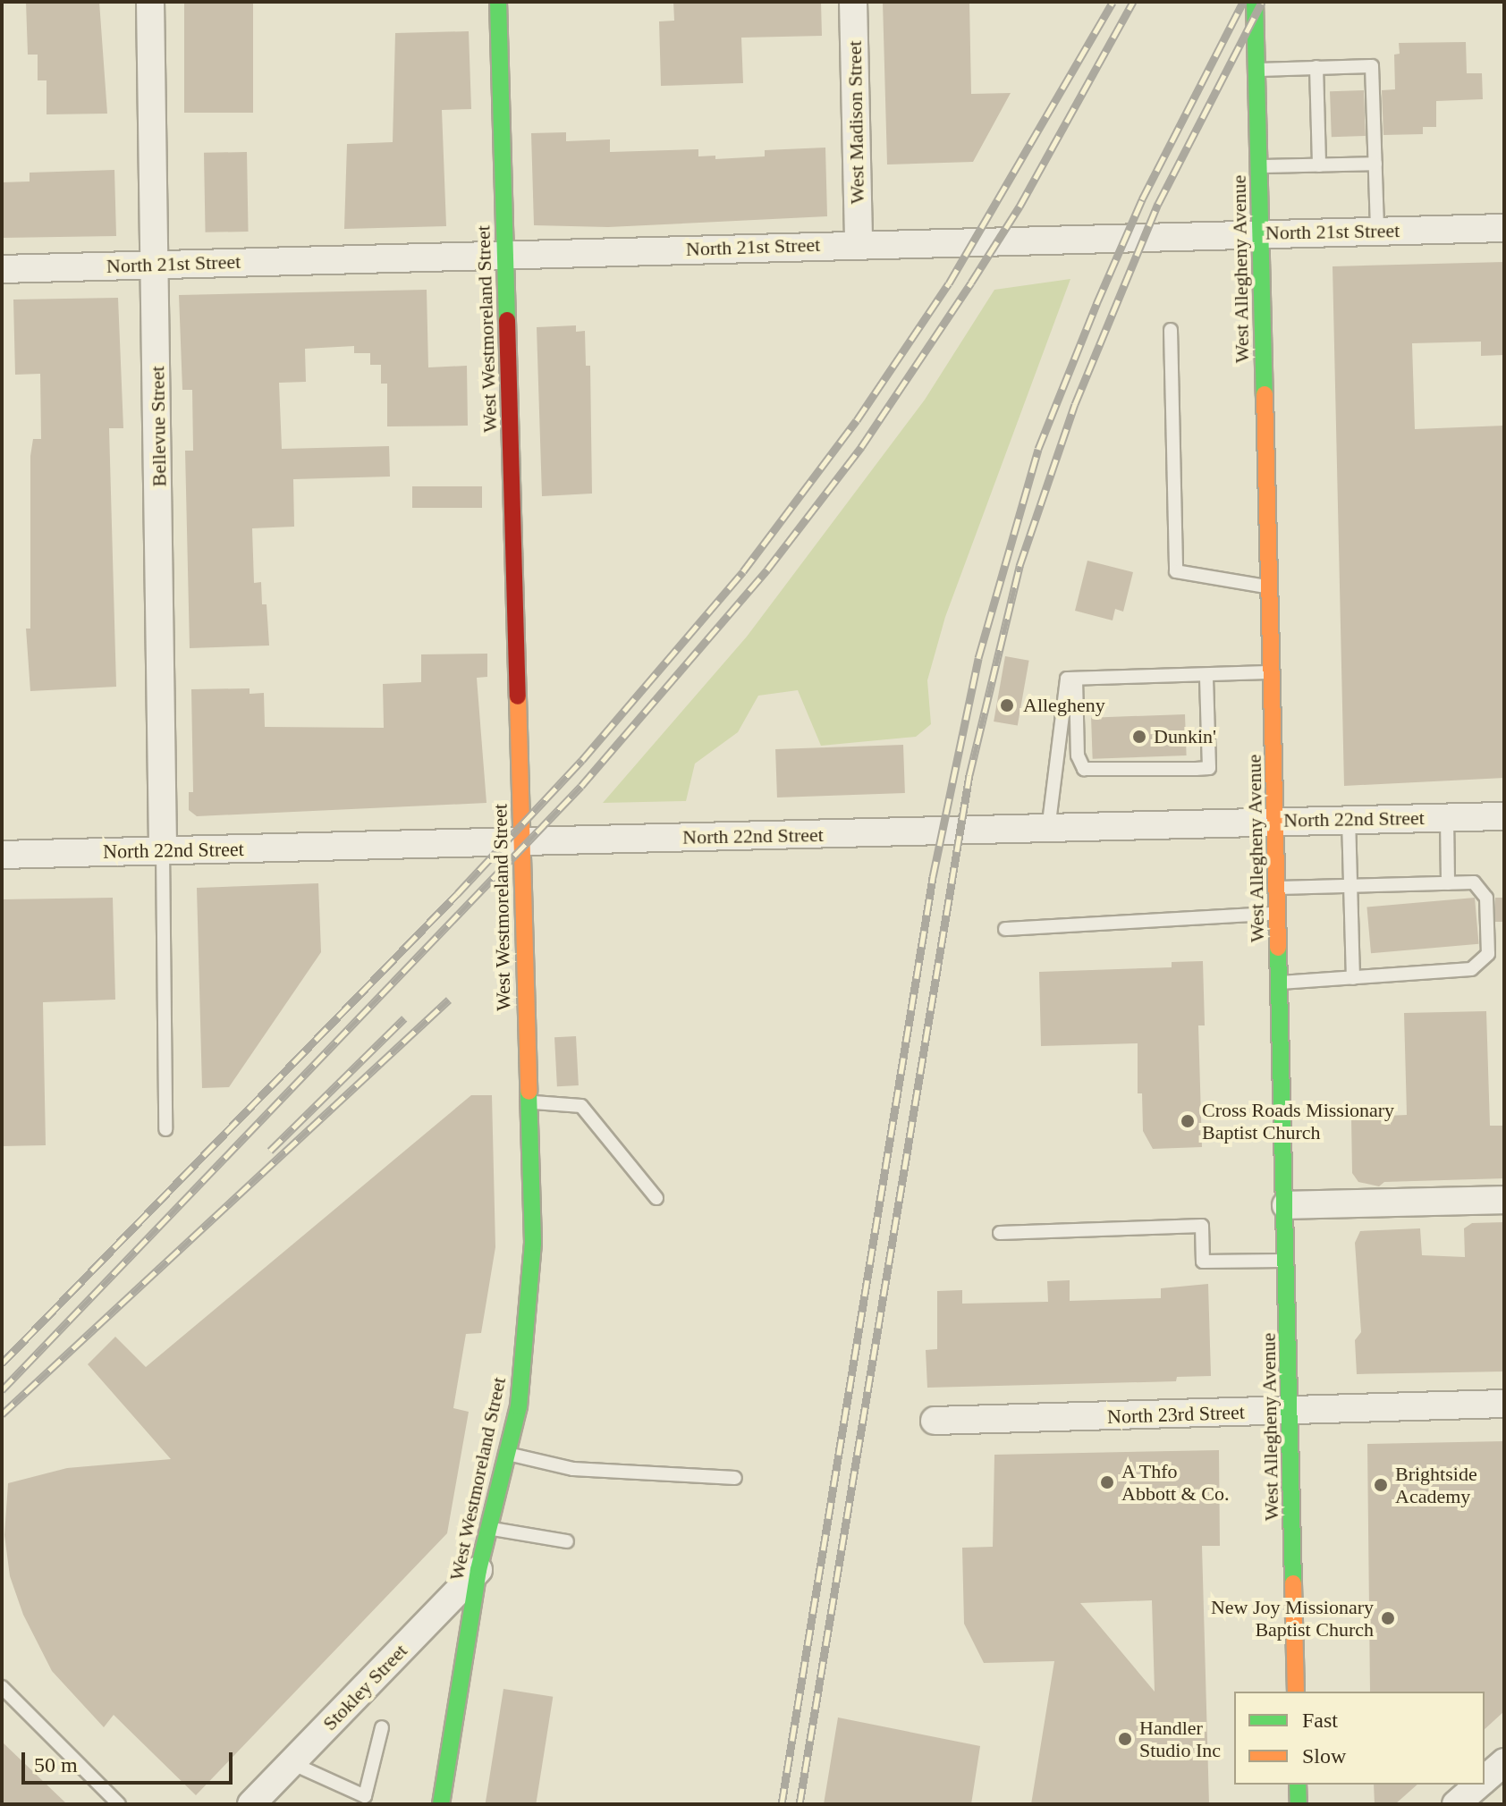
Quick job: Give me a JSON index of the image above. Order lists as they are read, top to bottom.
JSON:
{
  "streets": {
    "street": [
      "West Madison Street",
      "North 21st Street",
      "West Allegheny Avenue",
      "West Westmoreland Street",
      "Bellevue Street",
      "North 22nd Street",
      "North 23rd Street",
      "Stokley Street"
    ]
  },
  "crossings": [
    ["West Madison Street", "North 21st Street"],
    ["North 21st Street", "West Allegheny Avenue"],
    ["North 21st Street", "West Westmoreland Street"],
    ["North 21st Street", "Bellevue Street"],
    ["West Allegheny Avenue", "North 22nd Street"],
    ["West Allegheny Avenue", "North 23rd Street"],
    ["West Westmoreland Street", "North 22nd Street"],
    ["West Westmoreland Street", "Stokley Street"],
    ["Bellevue Street", "North 22nd Street"]
  ],
  "places": [
    "Allegheny",
    "Dunkin'",
    "Cross Roads Missionary Baptist Church",
    "A Thfo Abbott & Co.",
    "Brightside Academy",
    "New Joy Missionary Baptist Church",
    "Handler Studio Inc"
  ],
  "legend": ["Fast", "Slow"],
  "scale_bar": "50 m"
}
